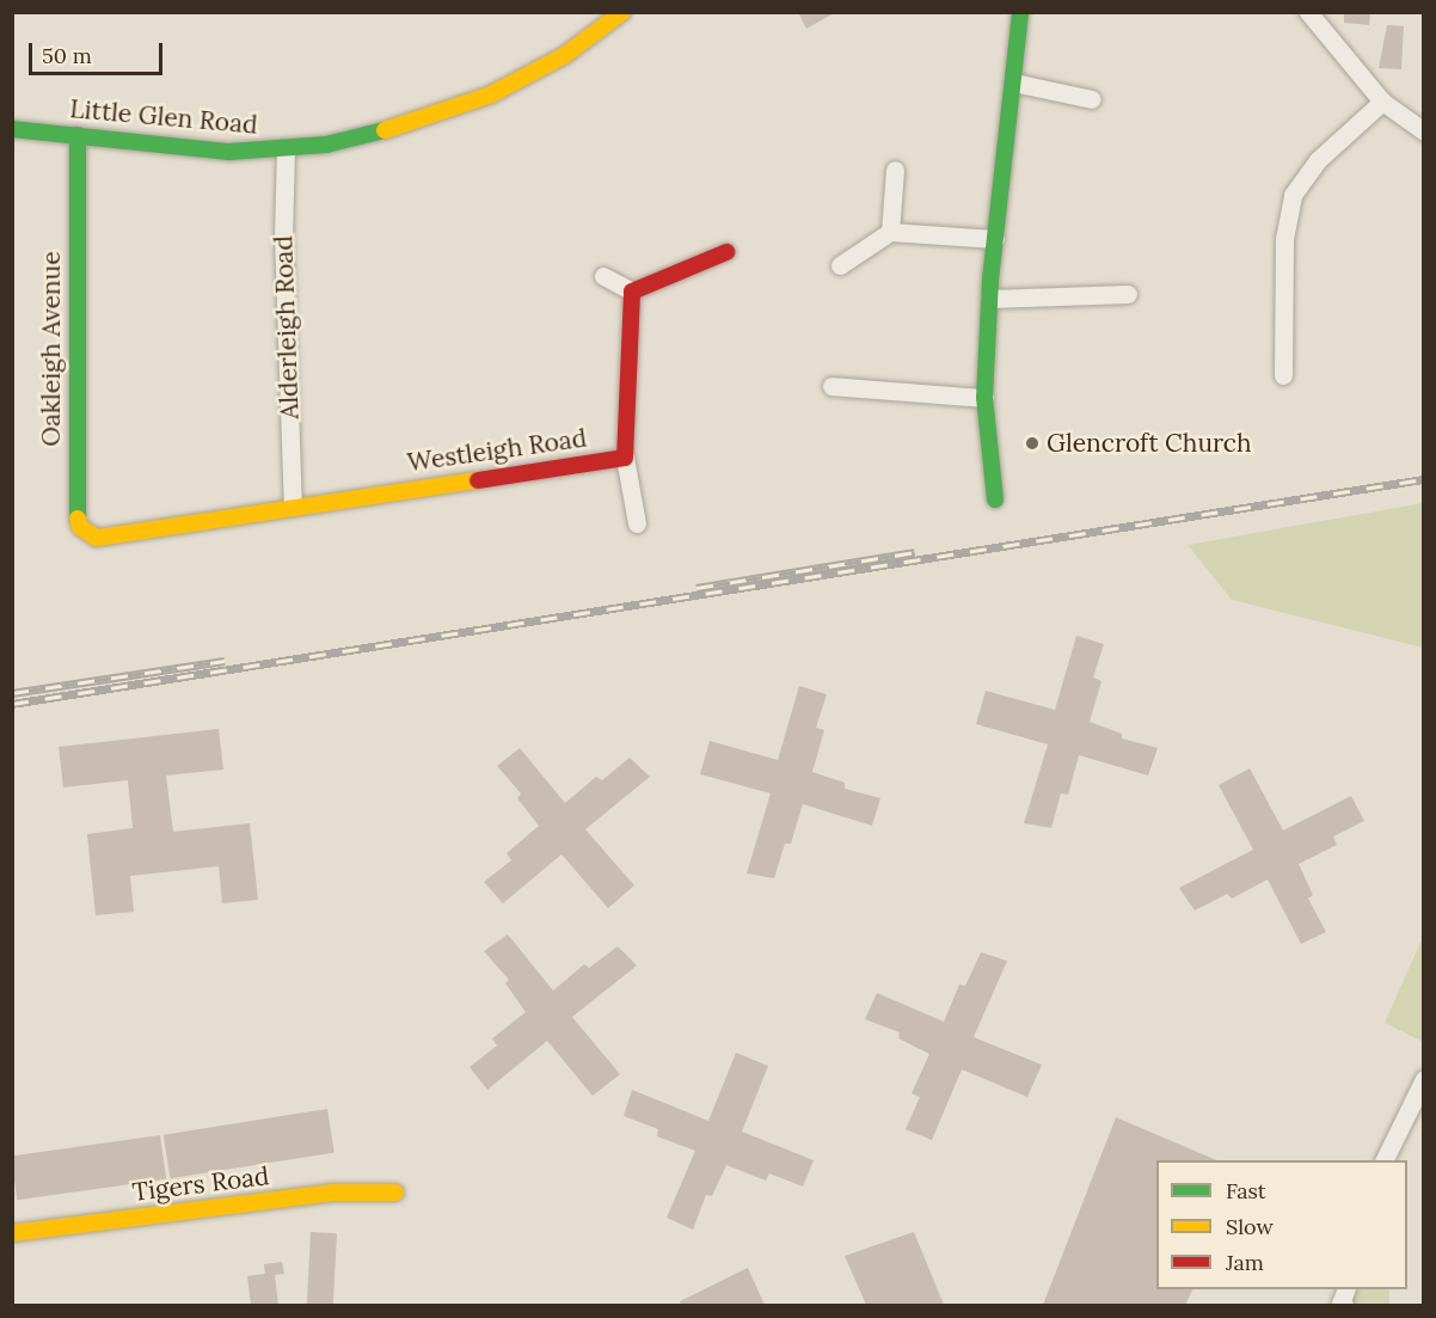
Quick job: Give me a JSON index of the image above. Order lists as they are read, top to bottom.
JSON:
{
  "streets": {
    "street": [
      "Little Glen Road",
      "Alderleigh Road",
      "Oakleigh Avenue",
      "Westleigh Road",
      "Tigers Road"
    ]
  },
  "crossings": [
    ["Little Glen Road", "Alderleigh Road"],
    ["Little Glen Road", "Oakleigh Avenue"],
    ["Alderleigh Road", "Westleigh Road"],
    ["Oakleigh Avenue", "Westleigh Road"]
  ],
  "places": ["Glencroft Church"],
  "legend": ["Fast", "Slow", "Jam"],
  "scale_bar": "50 m"
}
